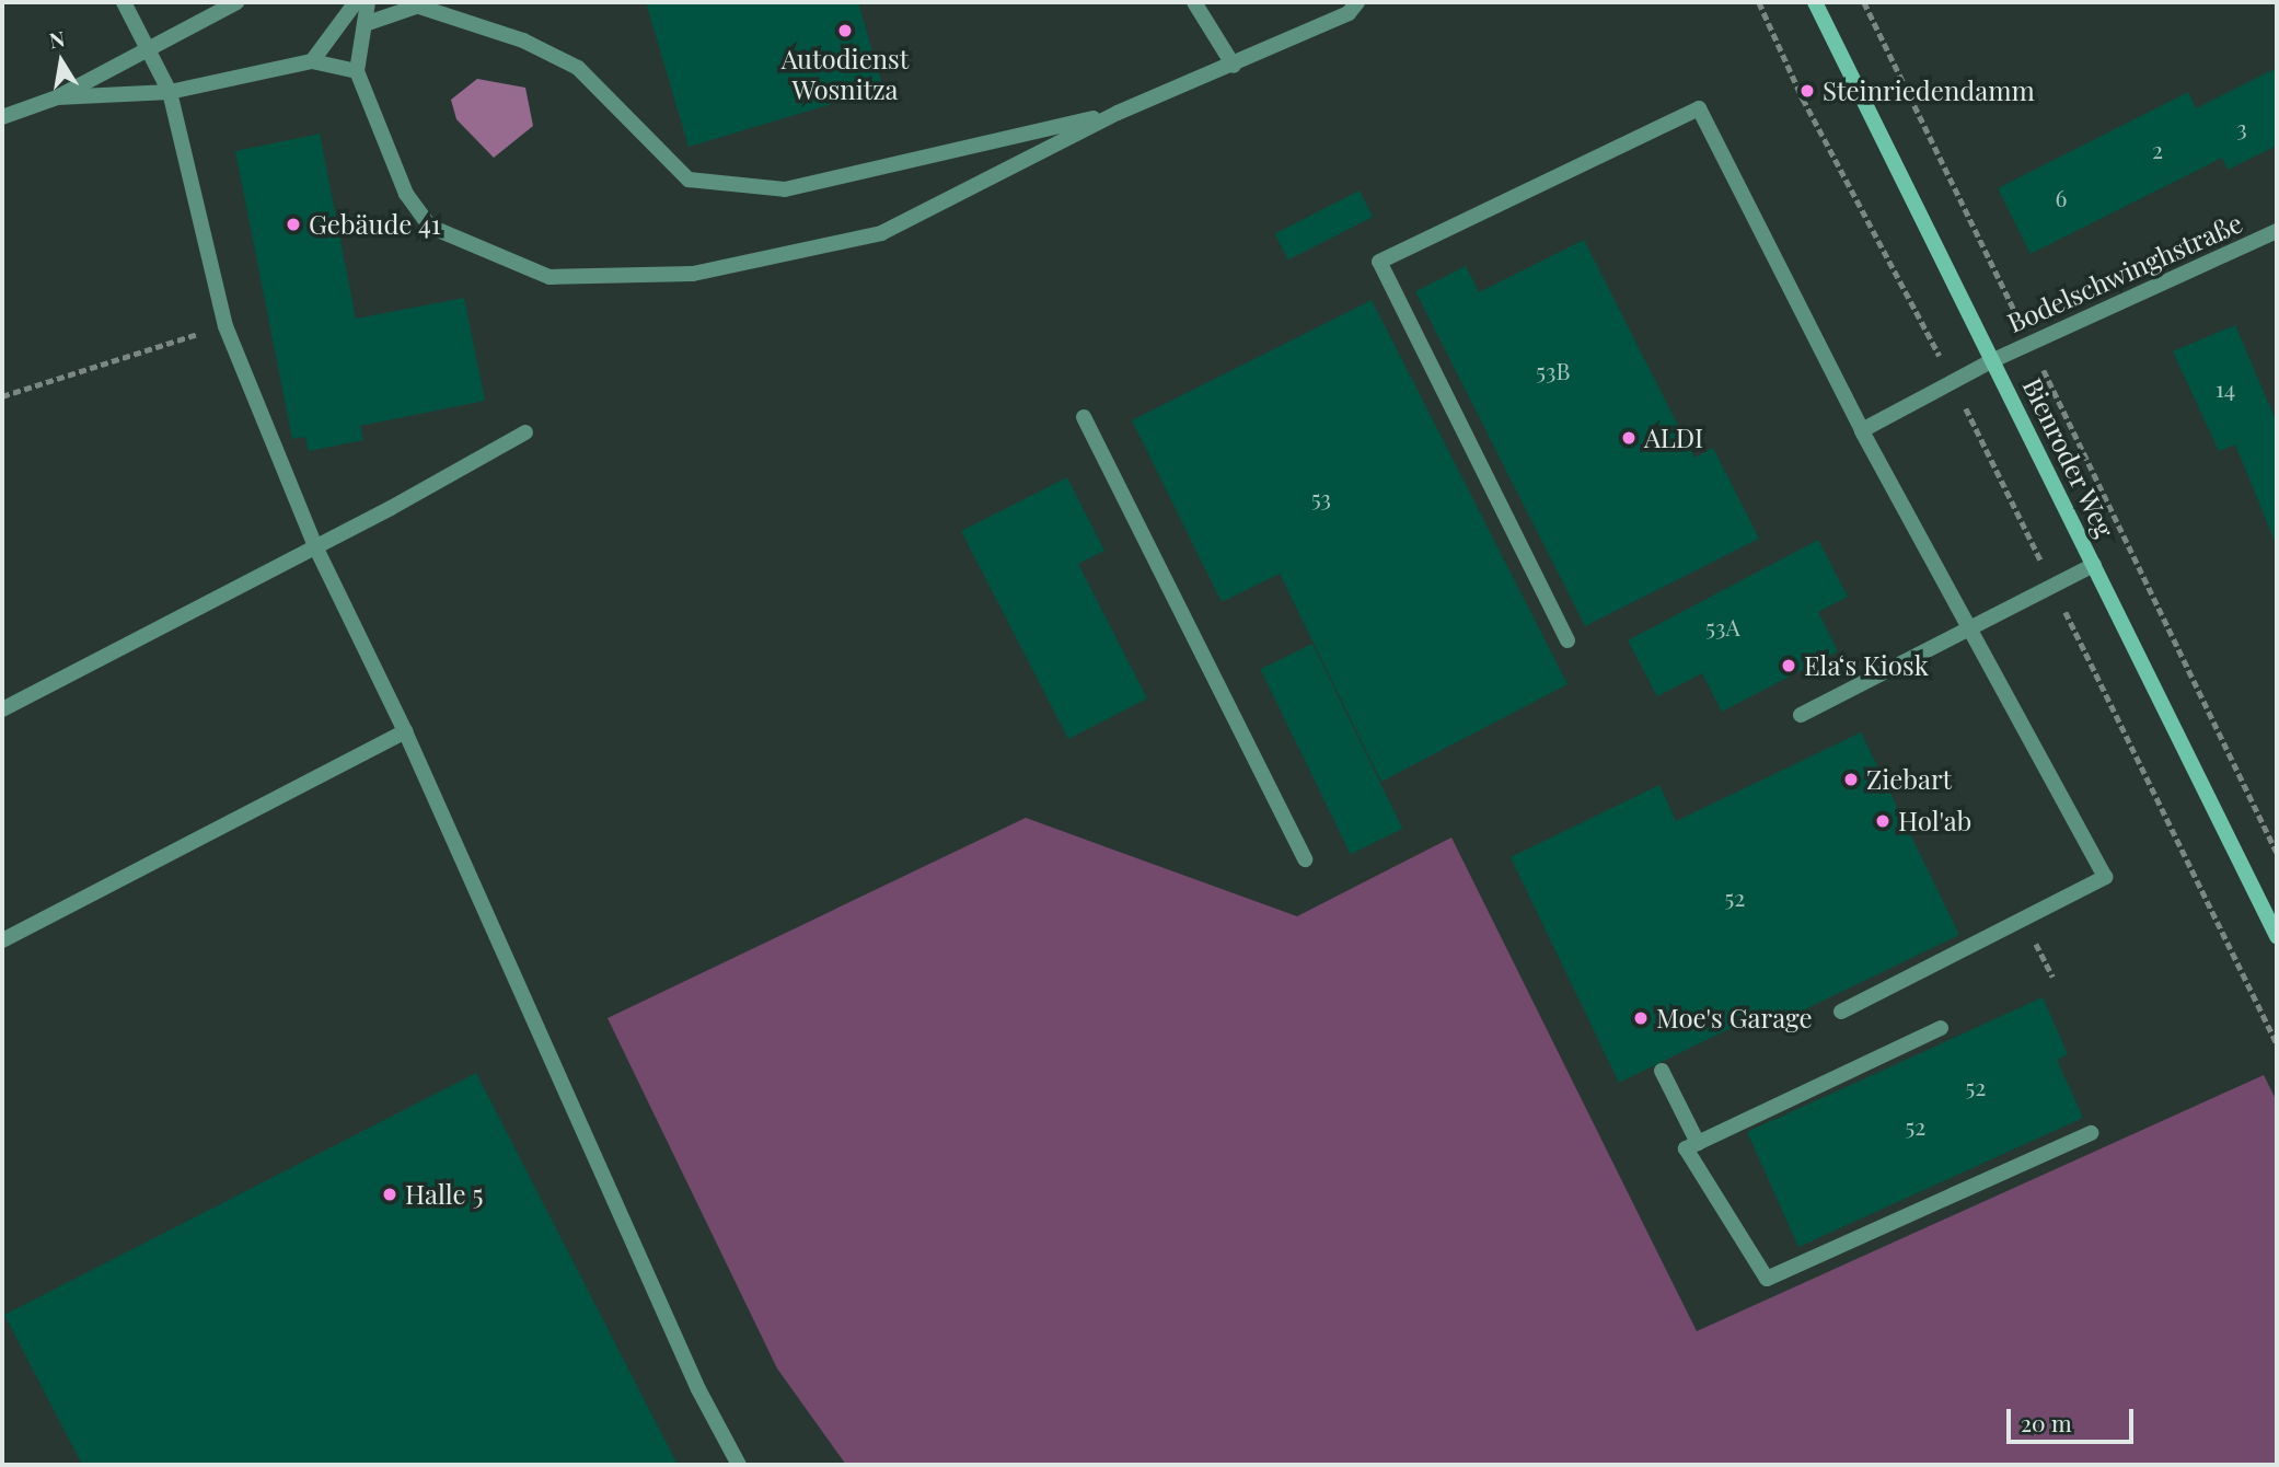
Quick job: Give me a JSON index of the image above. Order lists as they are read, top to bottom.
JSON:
{
  "streets": {
    "main road": ["Bienroder Weg"],
    "street": ["Bodelschwinghstraße"]
  },
  "crossings": [
    ["Bodelschwinghstraße", "Bienroder Weg"]
  ],
  "places": [
    "Autodienst Wosnitza",
    "Steinriedendamm",
    "Gebäude 41",
    "ALDI",
    "Ela‘s Kiosk",
    "Ziebart",
    "Hol'ab",
    "Moe's Garage",
    "Halle 5"
  ],
  "house_numbers": [
    "3",
    "2",
    "6",
    "53B",
    "14",
    "53",
    "53A",
    "52",
    "52",
    "52"
  ],
  "scale_bar": "20 m",
  "north": "top"
}
